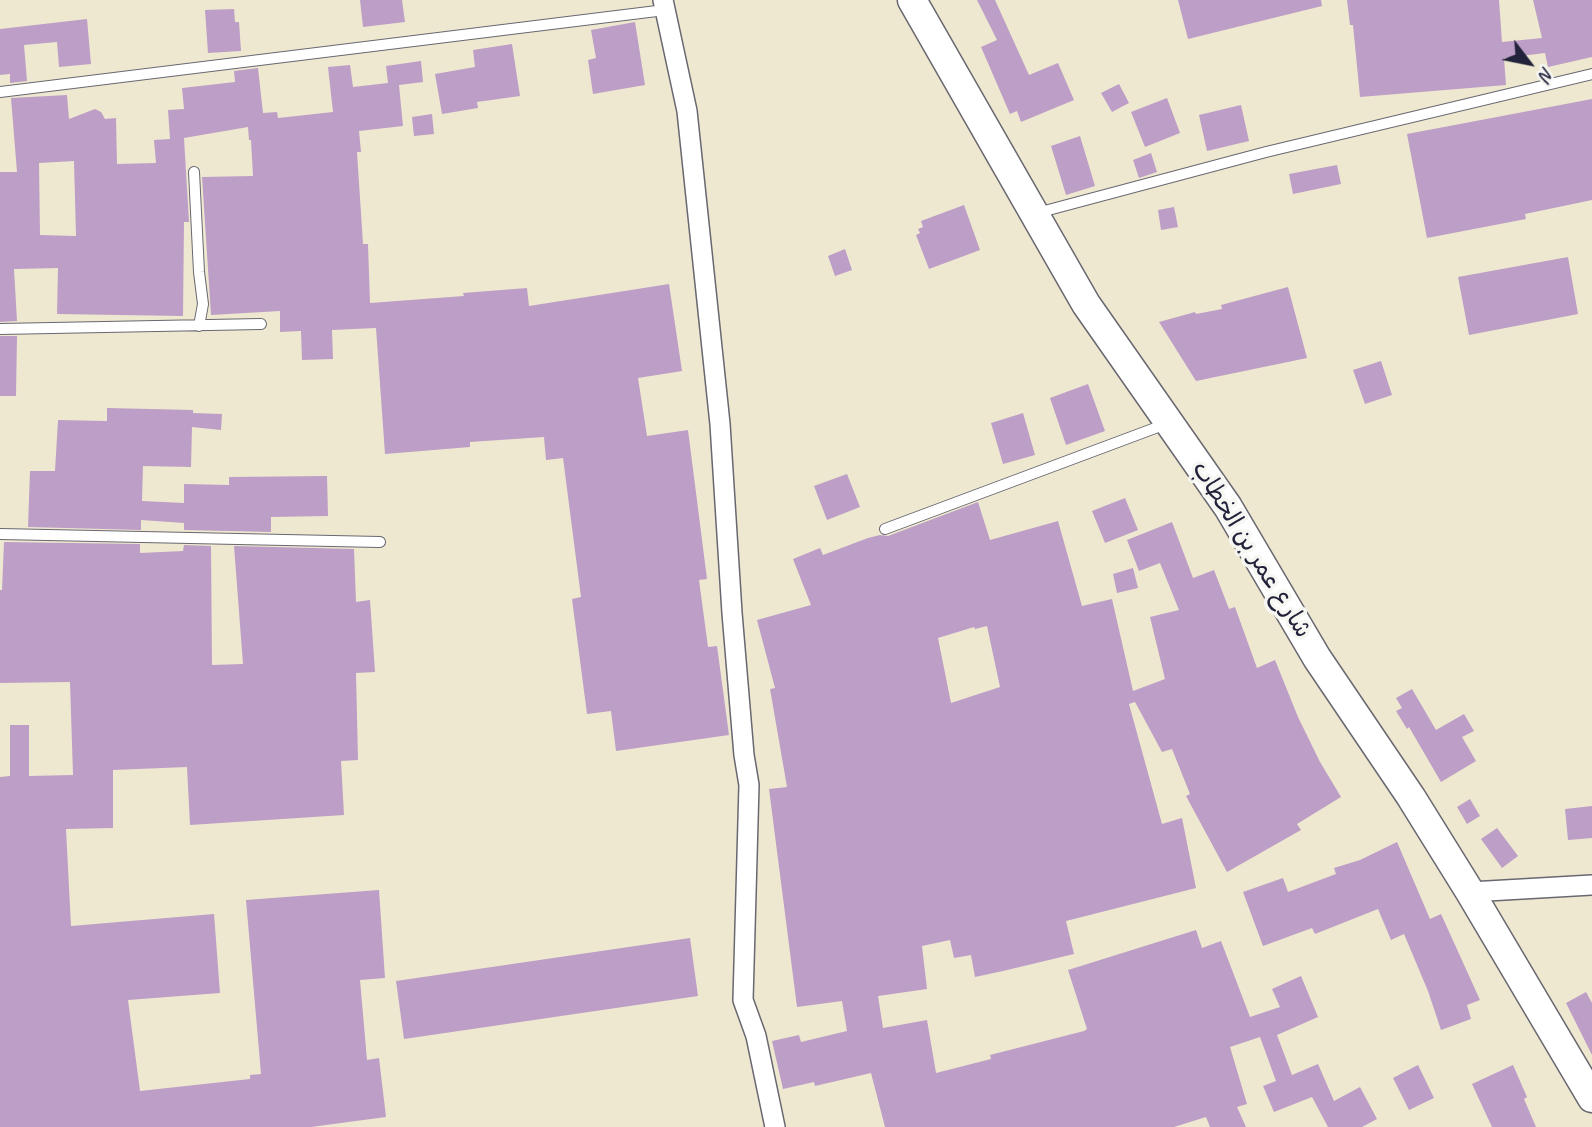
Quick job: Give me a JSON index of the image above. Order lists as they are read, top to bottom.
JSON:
{
  "streets": {
    "main road": ["شارع عمر بن الخطاب"]
  },
  "north": "bottom right"
}
